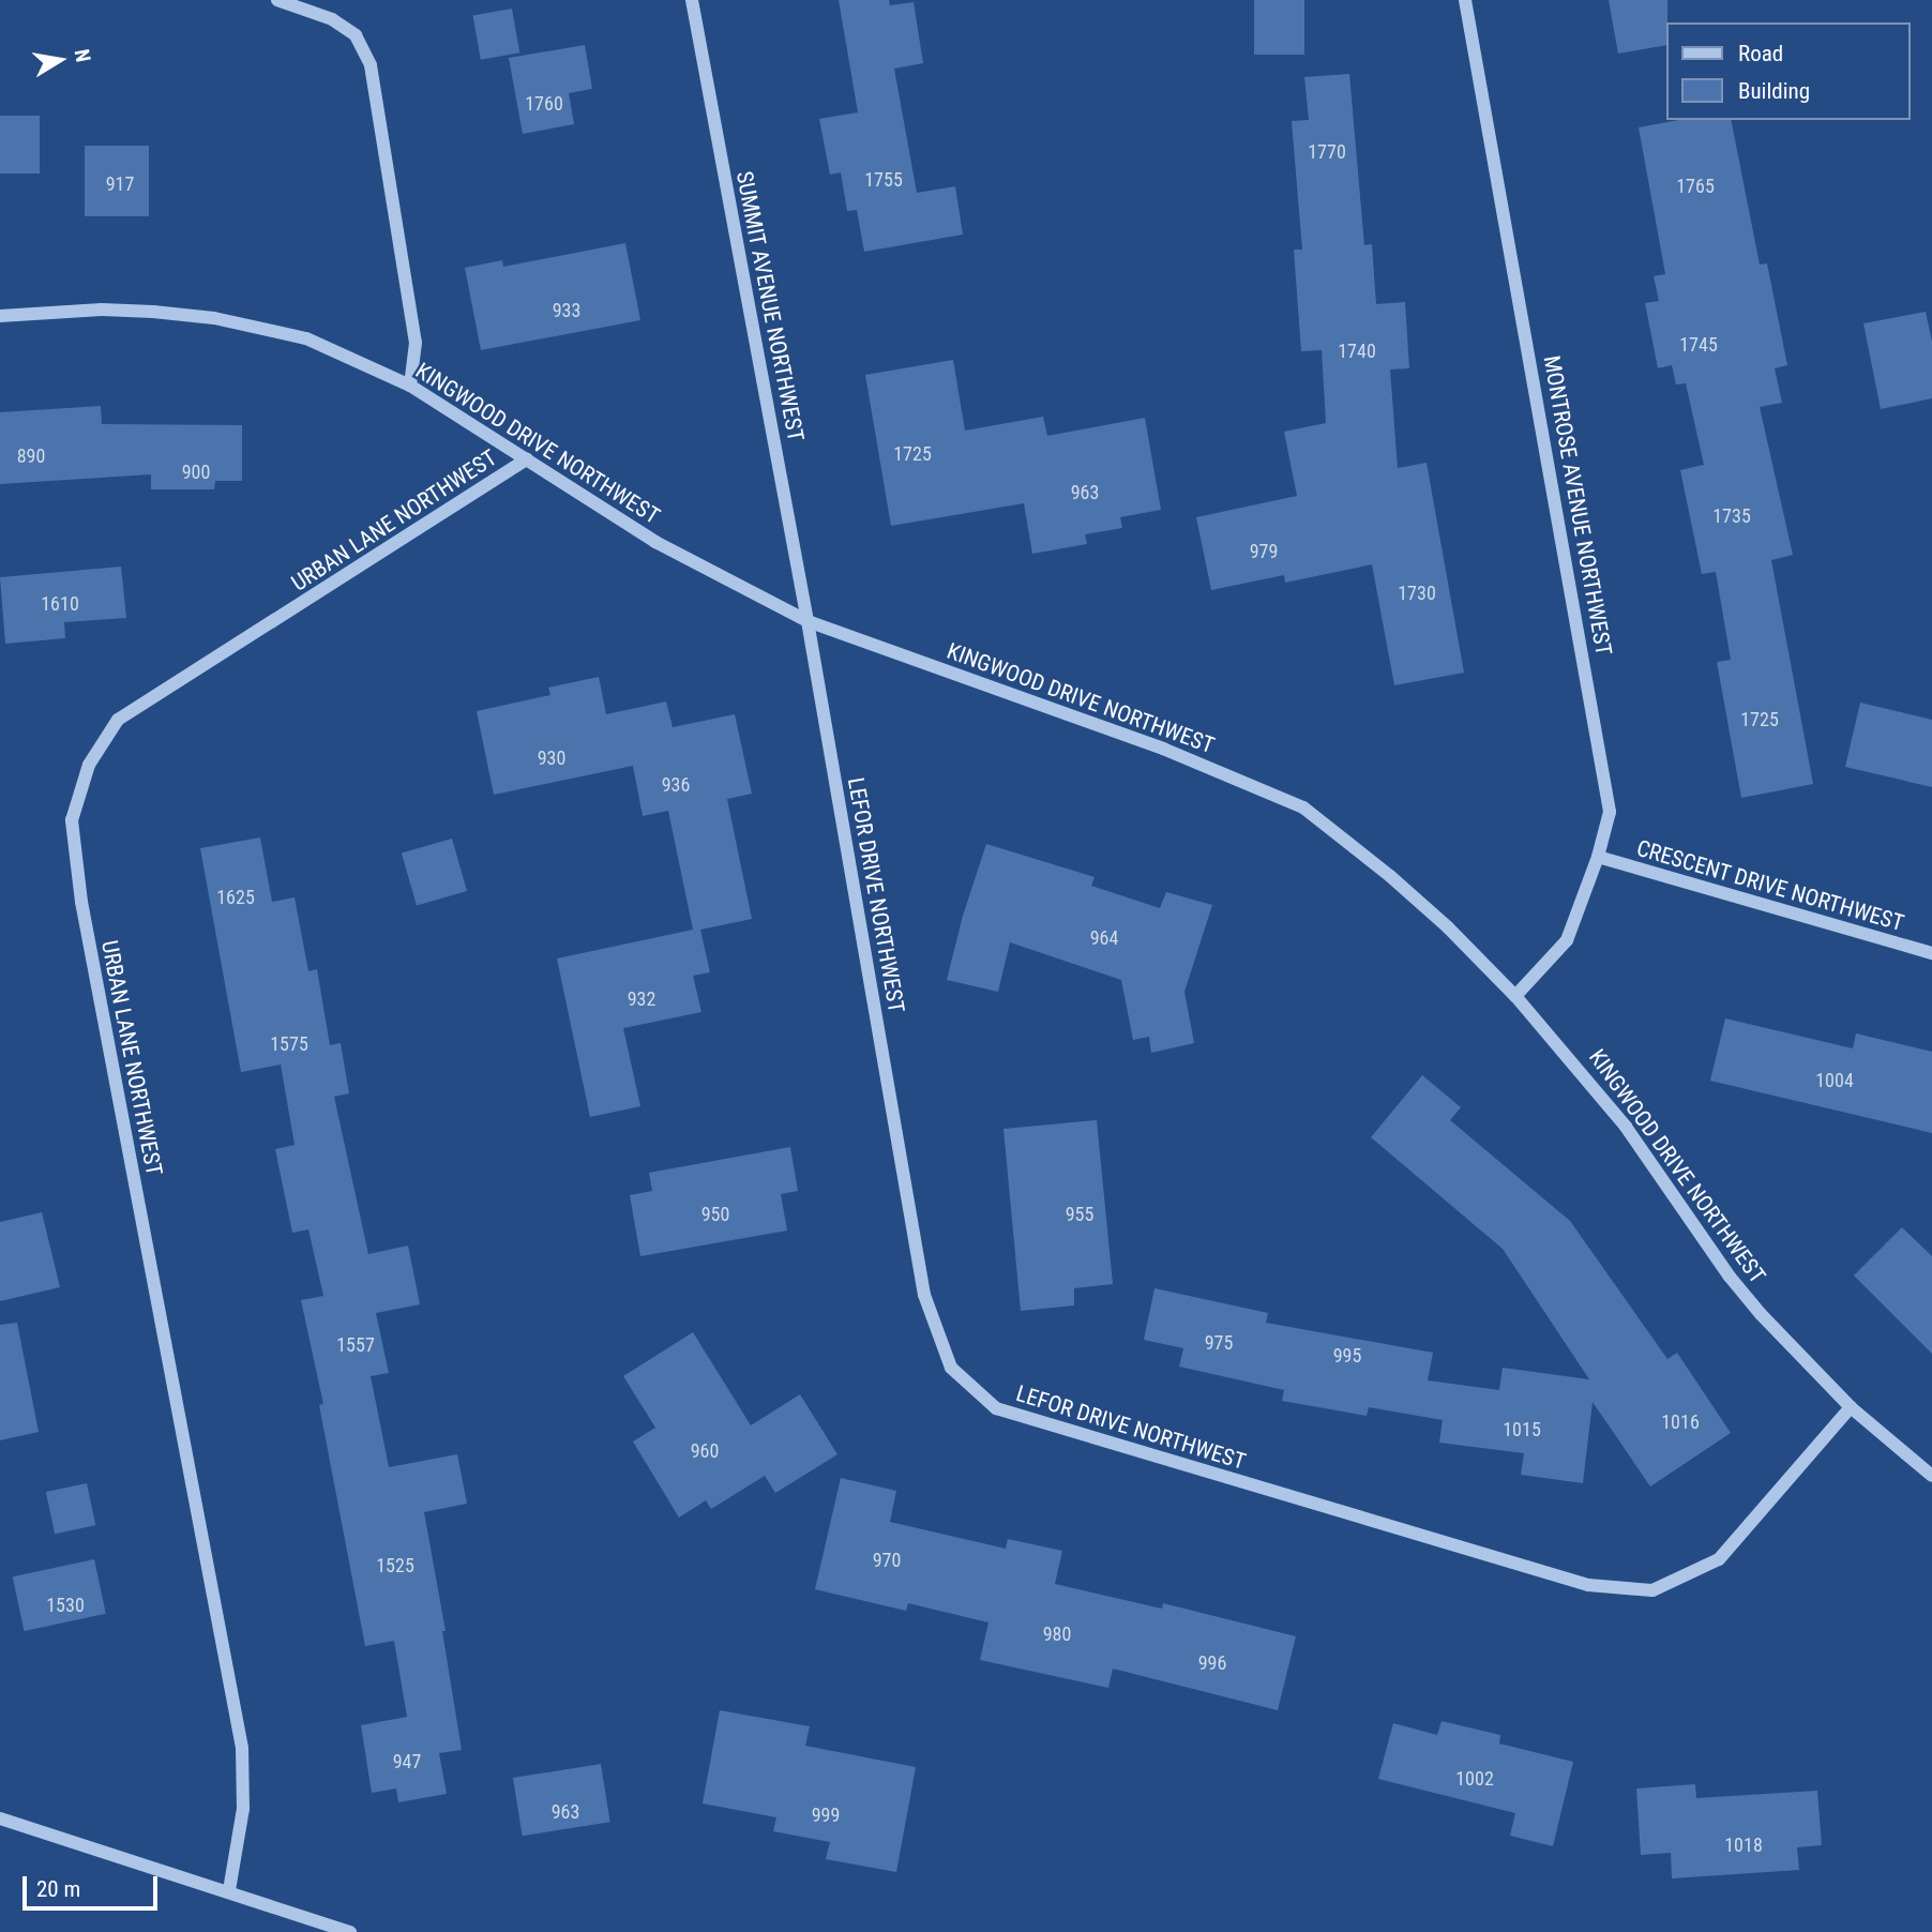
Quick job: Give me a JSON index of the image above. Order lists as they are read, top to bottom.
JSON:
{
  "streets": {
    "street": [
      "SUMMIT AVENUE NORTHWEST",
      "KINGWOOD DRIVE NORTHWEST",
      "MONTROSE AVENUE NORTHWEST",
      "URBAN LANE NORTHWEST",
      "CRESCENT DRIVE NORTHWEST",
      "LEFOR DRIVE NORTHWEST"
    ]
  },
  "crossings": [
    ["SUMMIT AVENUE NORTHWEST", "KINGWOOD DRIVE NORTHWEST"],
    ["SUMMIT AVENUE NORTHWEST", "LEFOR DRIVE NORTHWEST"],
    ["KINGWOOD DRIVE NORTHWEST", "MONTROSE AVENUE NORTHWEST"],
    ["KINGWOOD DRIVE NORTHWEST", "URBAN LANE NORTHWEST"],
    ["KINGWOOD DRIVE NORTHWEST", "LEFOR DRIVE NORTHWEST"],
    ["MONTROSE AVENUE NORTHWEST", "CRESCENT DRIVE NORTHWEST"]
  ],
  "house_numbers": [
    "1760",
    "1770",
    "1755",
    "917",
    "1765",
    "933",
    "1745",
    "1740",
    "1725",
    "890",
    "900",
    "963",
    "1735",
    "979",
    "1730",
    "1610",
    "1725",
    "930",
    "936",
    "1625",
    "964",
    "932",
    "1575",
    "1004",
    "950",
    "955",
    "975",
    "1557",
    "995",
    "1016",
    "1015",
    "960",
    "970",
    "1525",
    "1530",
    "980",
    "996",
    "947",
    "1002",
    "963",
    "999",
    "1018"
  ],
  "legend": ["Road", "Building"],
  "scale_bar": "20 m",
  "north": "right"
}
